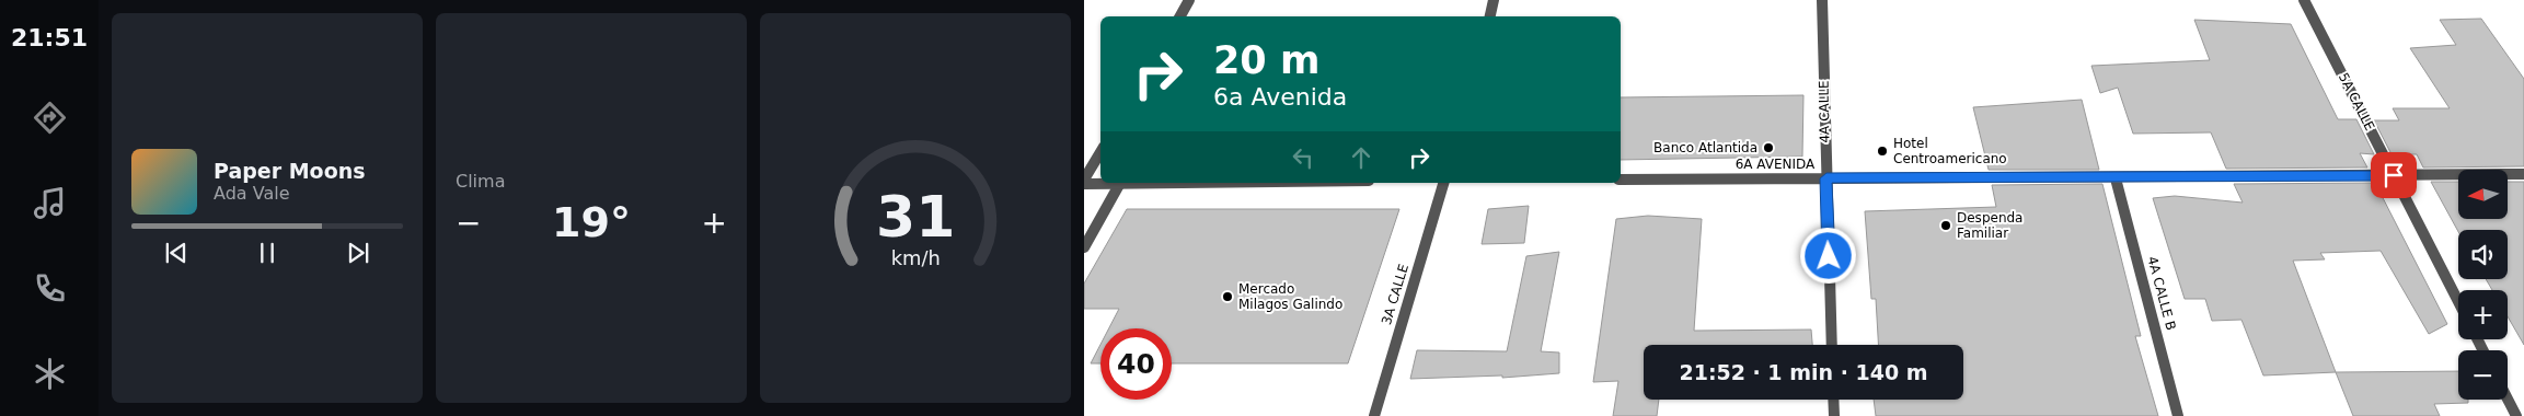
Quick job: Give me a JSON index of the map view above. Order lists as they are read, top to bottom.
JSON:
{
  "streets": {
    "street": [
      "5A CALLE",
      "4A CALLE",
      "6A AVENIDA",
      "4A CALLE B",
      "3A CALLE"
    ]
  },
  "crossings": [
    ["5A CALLE", "6A AVENIDA"],
    ["4A CALLE", "6A AVENIDA"],
    ["6A AVENIDA", "4A CALLE B"]
  ],
  "places": [
    "Banco Atlantida",
    "Hotel Centroamericano",
    "Despenda Familiar",
    "Mercado Milagos Galindo"
  ],
  "north": "left",
  "page": {
    "tabs": "21:51",
    "tile": "Clima",
    "turn": ["20 m", "6a Avenida"],
    "song": ["Paper Moons", "Ada Vale"],
    "map_buttons": ["+", "−"],
    "heat": ["−", "19°", "+"],
    "limit": "40",
    "trip": "21:52 · 1 min · 140 m",
    "gauge": ["31", "km/h"]
  }
}
